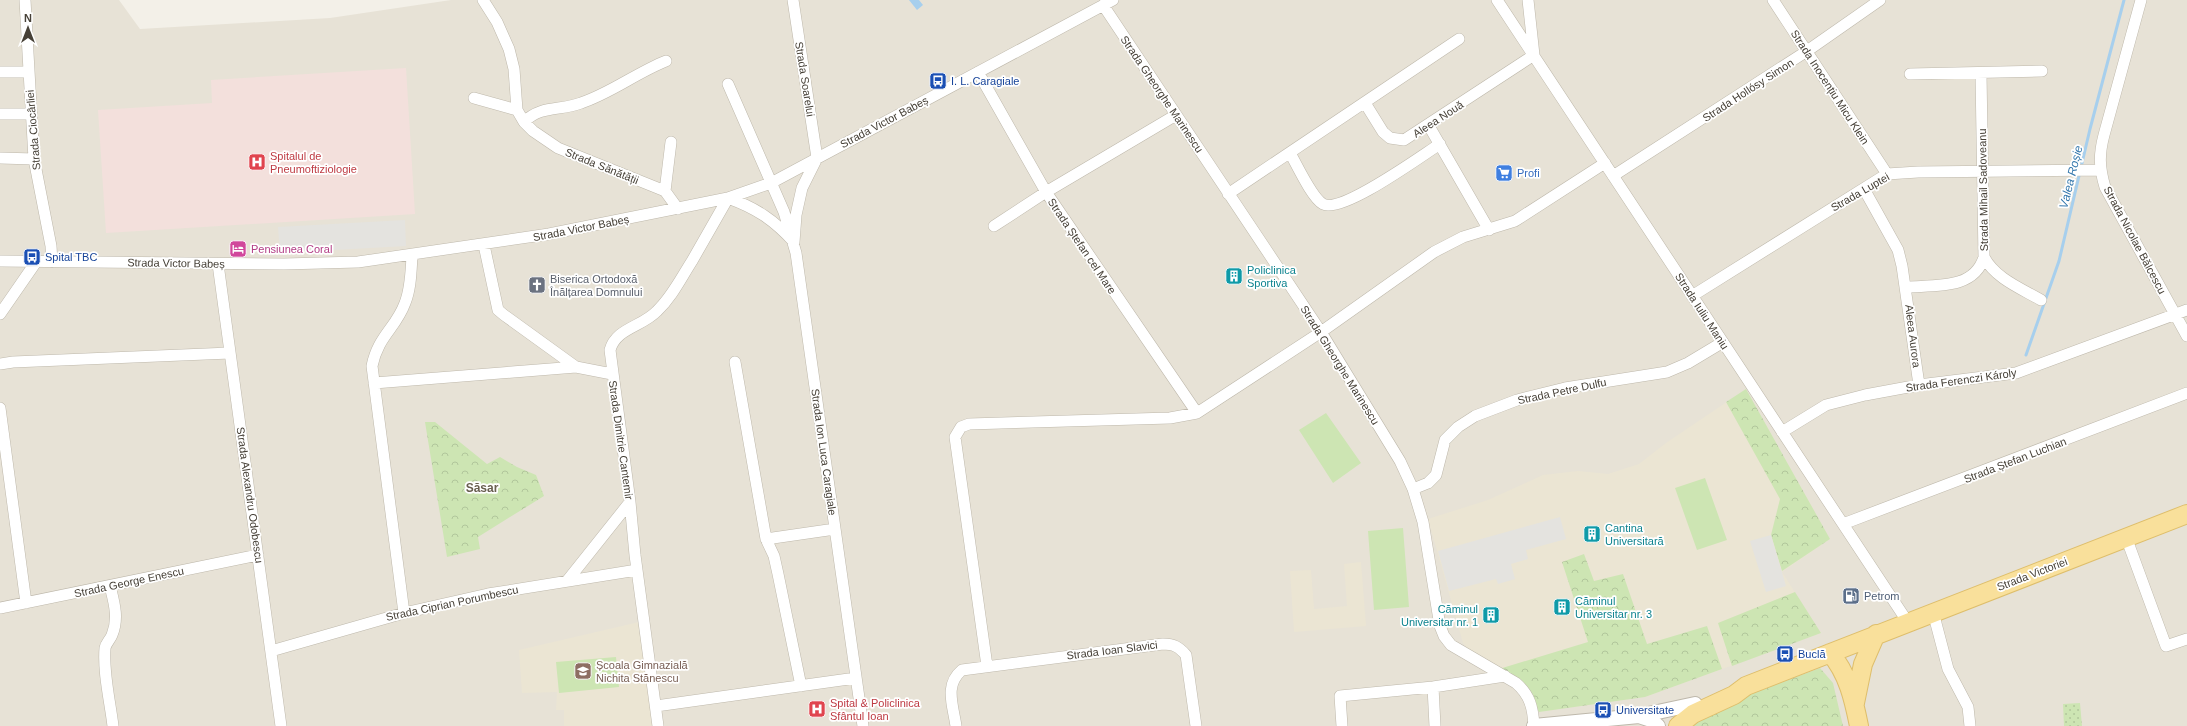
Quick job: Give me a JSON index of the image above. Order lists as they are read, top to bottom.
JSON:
{
  "streets": {
    "main road": ["Strada Victoriei"],
    "street": [
      "Strada Soarelui",
      "Strada Inocențiu Micu Klein",
      "Strada Hollósy Simon",
      "Strada Gheorghe Marinescu",
      "Aleea Nouă",
      "Strada Victor Babeș",
      "Strada Ciocârliei",
      "Strada Sănătății",
      "Strada Mihail Sadoveanu",
      "Strada Luptei",
      "Strada Nicolae Bălcescu",
      "Strada Ștefan cel Mare",
      "Strada Iuliu Maniu",
      "Aleea Aurora",
      "Strada Ferenczi Károly",
      "Strada Petre Dulfu",
      "Strada Dimitrie Cantemir",
      "Strada Ion Luca Caragiale",
      "Strada Ștefan Luchian",
      "Strada Alexandru Odobescu",
      "Strada George Enescu",
      "Strada Ciprian Porumbescu",
      "Strada Ioan Slavici"
    ]
  },
  "crossings": [
    ["Strada Soarelui", "Strada Victor Babeș"],
    ["Strada Inocențiu Micu Klein", "Strada Hollósy Simon"],
    ["Strada Inocențiu Micu Klein", "Strada Luptei"],
    ["Strada Hollósy Simon", "Strada Iuliu Maniu"],
    ["Strada Gheorghe Marinescu", "Strada Victor Babeș"],
    ["Strada Gheorghe Marinescu", "Strada Petre Dulfu"],
    ["Strada Gheorghe Marinescu", "Strada Victoriei"],
    ["Aleea Nouă", "Strada Iuliu Maniu"],
    ["Strada Victor Babeș", "Strada Ciocârliei"],
    ["Strada Victor Babeș", "Strada Ștefan cel Mare"],
    ["Strada Victor Babeș", "Strada Dimitrie Cantemir"],
    ["Strada Victor Babeș", "Strada Ion Luca Caragiale"],
    ["Strada Victor Babeș", "Strada Alexandru Odobescu"],
    ["Strada Mihail Sadoveanu", "Strada Luptei"],
    ["Strada Luptei", "Strada Nicolae Bălcescu"],
    ["Strada Luptei", "Strada Iuliu Maniu"],
    ["Strada Luptei", "Aleea Aurora"],
    ["Strada Nicolae Bălcescu", "Strada Ferenczi Károly"],
    ["Strada Iuliu Maniu", "Strada Ferenczi Károly"],
    ["Strada Iuliu Maniu", "Strada Petre Dulfu"],
    ["Strada Iuliu Maniu", "Strada Ștefan Luchian"],
    ["Strada Iuliu Maniu", "Strada Victoriei"],
    ["Aleea Aurora", "Strada Ferenczi Károly"],
    ["Strada Dimitrie Cantemir", "Strada Ciprian Porumbescu"],
    ["Strada Alexandru Odobescu", "Strada George Enescu"],
    ["Strada Alexandru Odobescu", "Strada Ciprian Porumbescu"]
  ],
  "districts": ["Săsar"],
  "water": ["Valea Roșie"],
  "places": {
    "bus stop": [
      "I. L. Caragiale",
      "Spital TBC",
      "Buclă",
      "Universitate"
    ],
    "hospital": ["Spitalul de Pneumoftiziologie", "Spital & Policlinica Sfântul Ioan"],
    "supermarket": ["Profi"],
    "hotel": ["Pensiunea Coral"],
    "building": [
      "Policlinica Sportiva",
      "Cantina Universitară",
      "Căminul Universitar nr. 3",
      "Căminul Universitar nr. 1"
    ],
    "church": ["Biserica Ortodoxă Înălțarea Domnului"],
    "fuel station": ["Petrom"],
    "school or university": ["Școala Gimnazială Nichita Stănescu"]
  },
  "north": "top"
}
